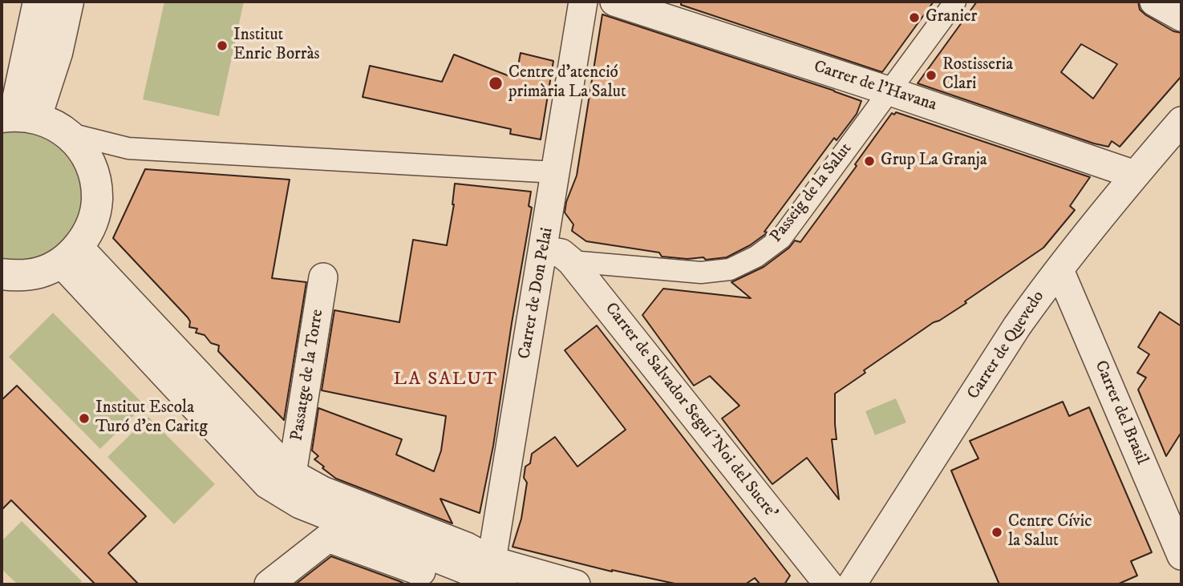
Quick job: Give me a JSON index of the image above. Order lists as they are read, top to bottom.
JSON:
{
  "streets": {
    "street": [
      "Carrer de l'Havana",
      "Passeig de la Salut",
      "Carrer de Don Pelai",
      "Carrer de Quevedo",
      "Passatge de la Torre",
      "Carrer de Salvador Seguí 'Noi del Sucre'",
      "Carrer del Brasil"
    ]
  },
  "crossings": [
    ["Carrer de l'Havana", "Passeig de la Salut"],
    ["Carrer de l'Havana", "Carrer de Quevedo"],
    ["Passeig de la Salut", "Carrer de Salvador Seguí 'Noi del Sucre'"],
    ["Carrer de Don Pelai", "Carrer de Salvador Seguí 'Noi del Sucre'"],
    ["Carrer de Quevedo", "Carrer del Brasil"]
  ],
  "districts": ["LA SALUT"],
  "places": [
    "Granier",
    "Institut Enric Borràs",
    "Rostisseria Clari",
    "Centre d'atenció primària La Salut",
    "Grup La Granja",
    "Institut Escola Turó d'en Caritg",
    "Centre Cívic la Salut"
  ]
}
